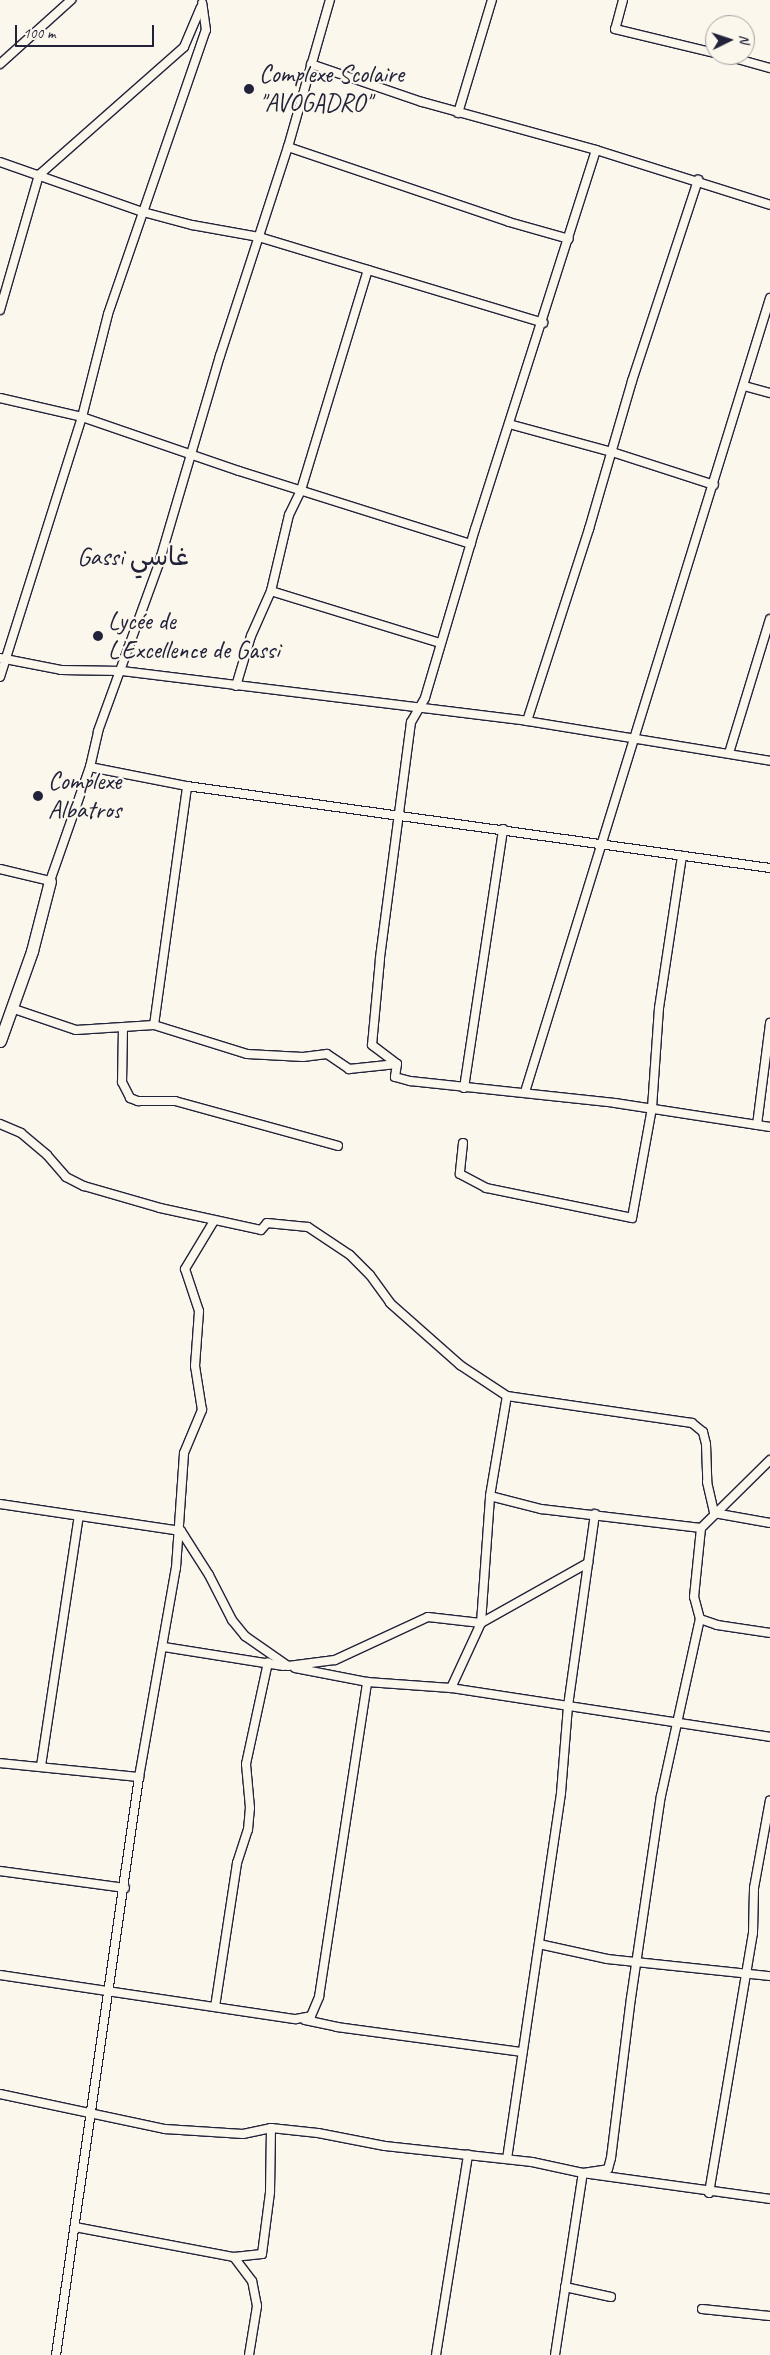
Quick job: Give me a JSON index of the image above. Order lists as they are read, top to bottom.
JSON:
{
  "districts": ["Gassi غاسي"],
  "places": ["Complexe Scolaire \"AVOGADRO\"", "Lycée de L'Excellence de Gassi", "Complexe Albatros"],
  "scale_bar": "100 m",
  "north": "right"
}
